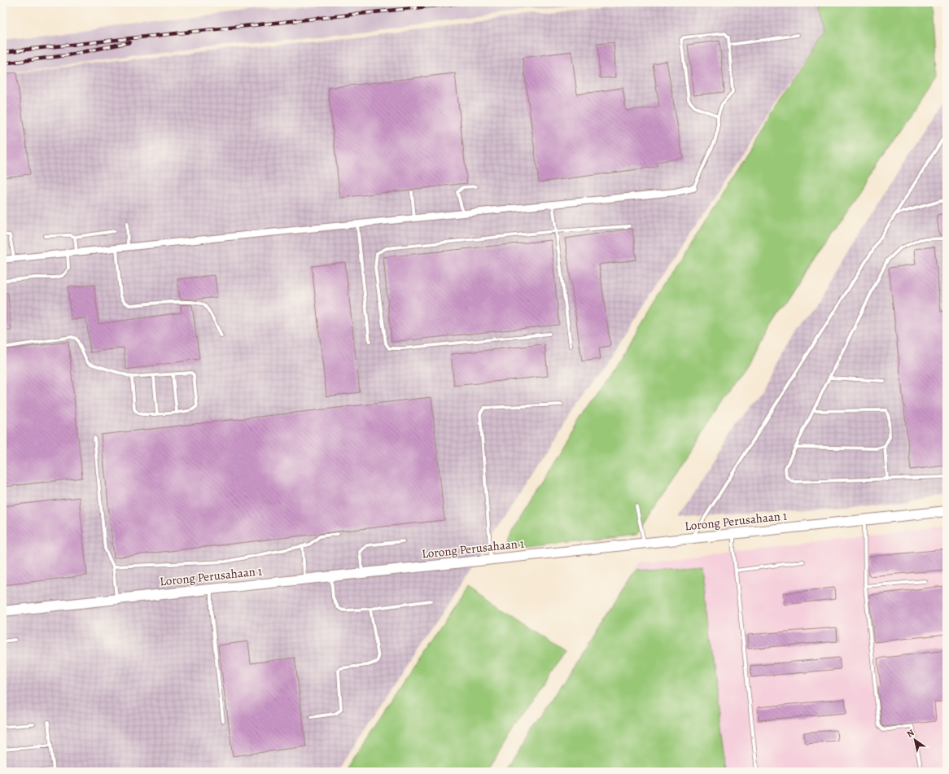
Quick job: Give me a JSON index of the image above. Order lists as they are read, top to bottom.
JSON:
{
  "streets": {
    "street": ["Lorong Perusahaan 1"]
  },
  "north": "top left"
}
